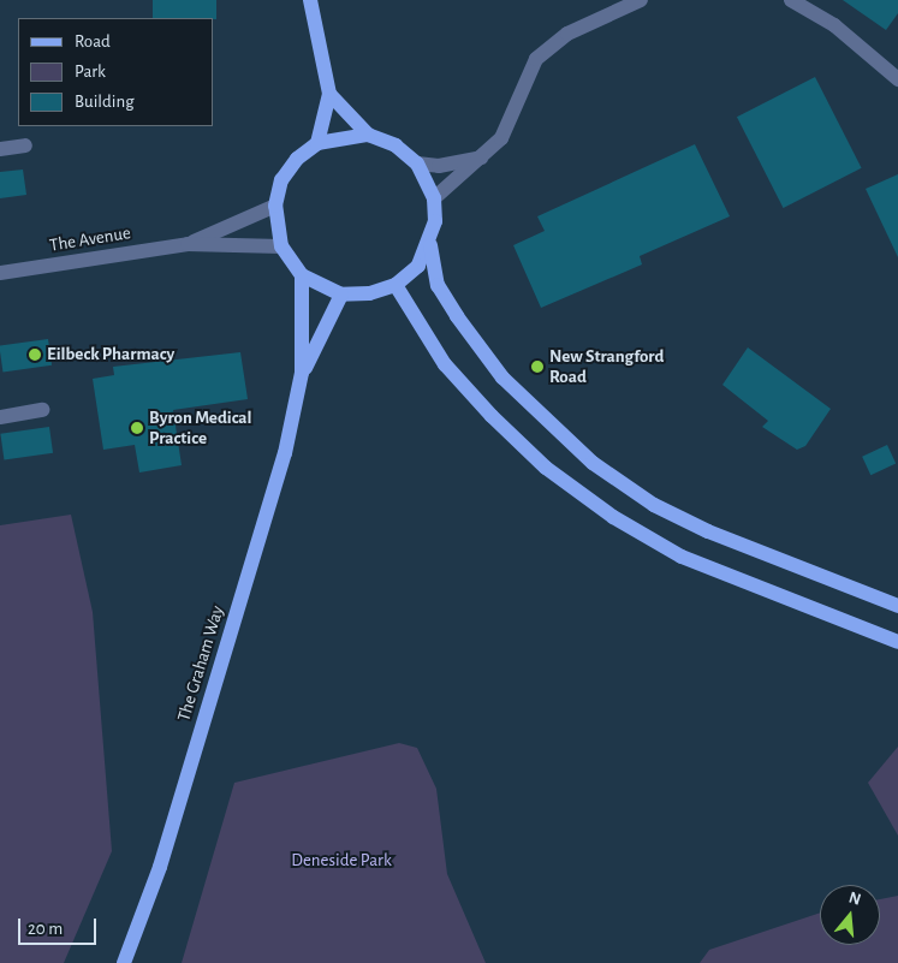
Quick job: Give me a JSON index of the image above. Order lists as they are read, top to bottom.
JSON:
{
  "streets": {
    "main road": ["The Graham Way"],
    "street": ["The Avenue"]
  },
  "crossings": [
    ["The Avenue", "The Graham Way"]
  ],
  "parks": ["Deneside Park"],
  "places": ["Eilbeck Pharmacy", "New Strangford Road", "Byron Medical Practice"],
  "legend": ["Road", "Park", "Building"],
  "scale_bar": "20 m",
  "north": "top"
}
